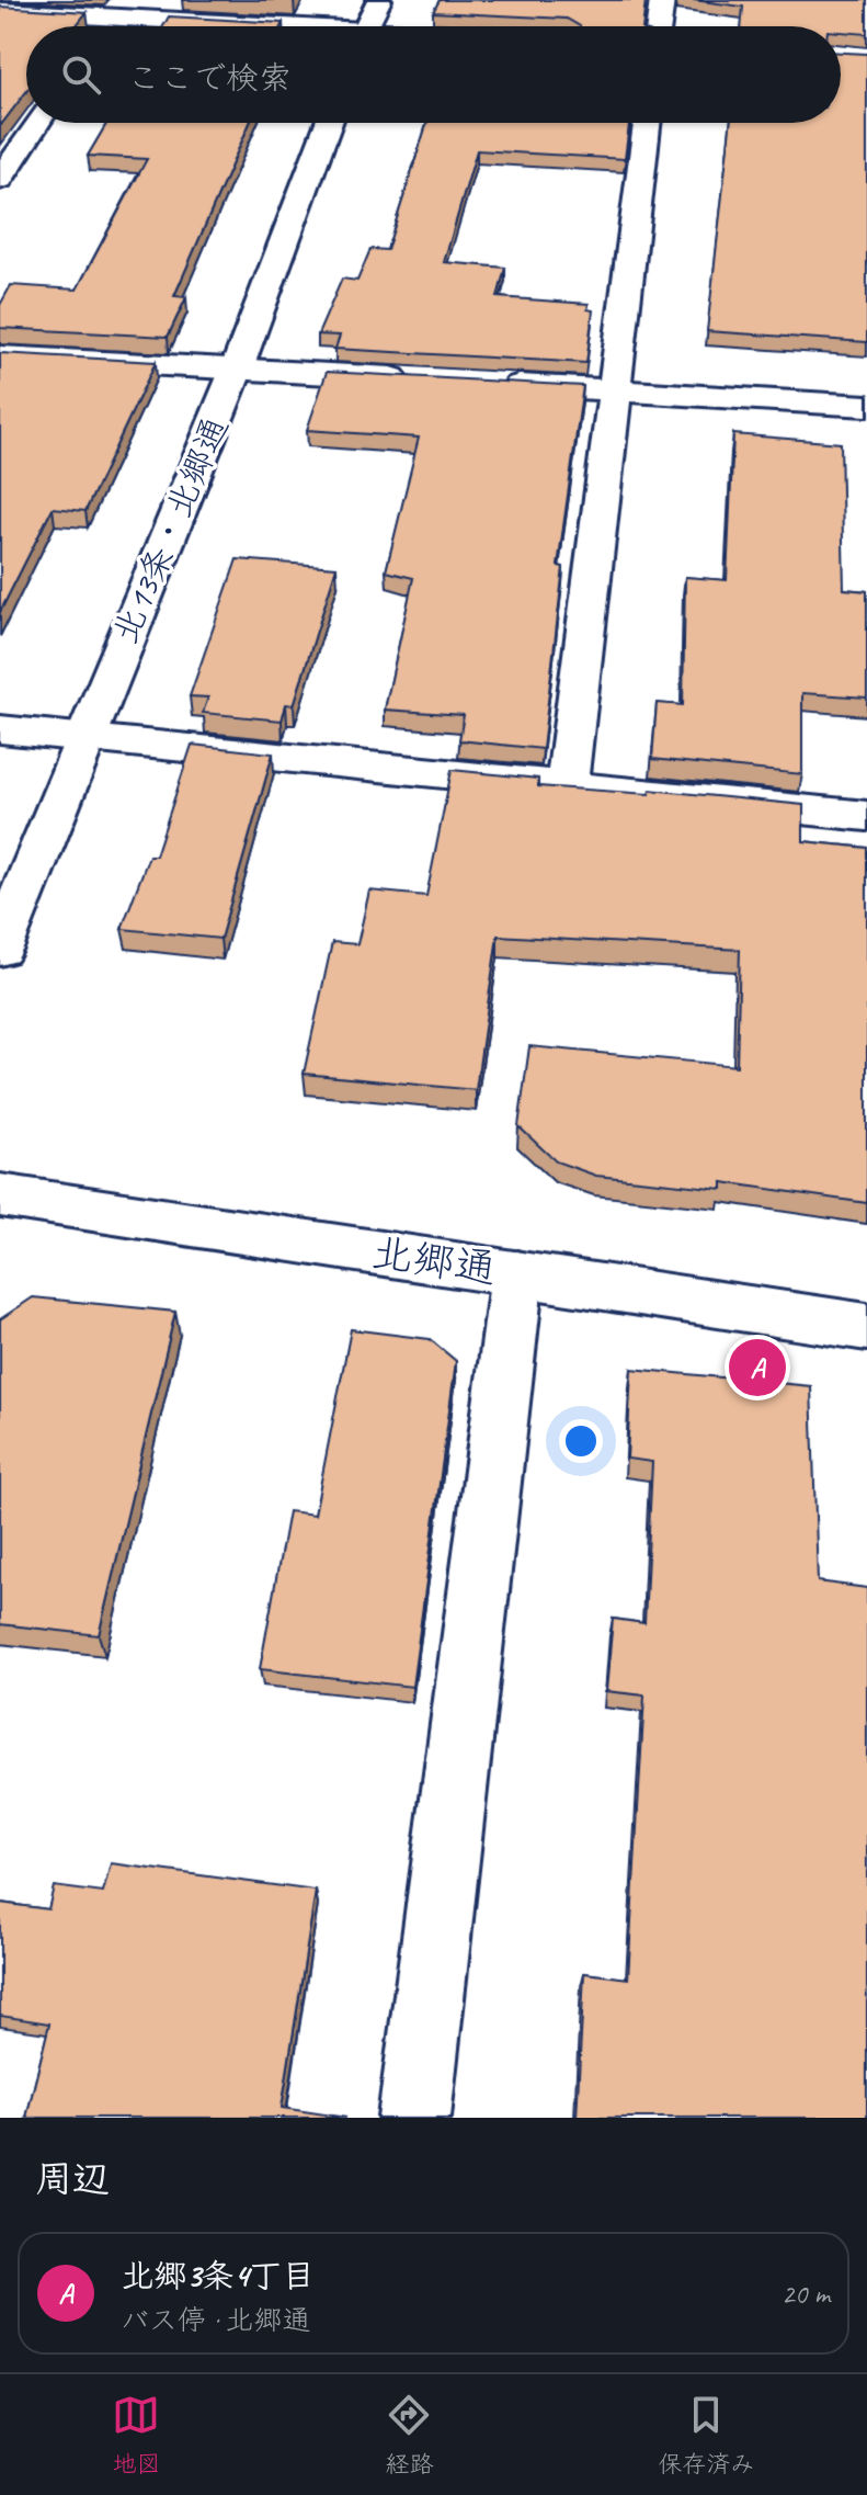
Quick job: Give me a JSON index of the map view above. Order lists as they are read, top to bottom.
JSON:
{
  "streets": {
    "street": ["北13条・北郷通", "北郷通"]
  },
  "page": {
    "search": "ここで検索",
    "pins": "A",
    "heading": "周辺",
    "list": [
      {
        "mark": "A",
        "name": "北郷3条4丁目",
        "note": "バス停 · 北郷通",
        "value": "20 m"
      }
    ],
    "nav": ["地図", "経路", "保存済み"]
  }
}
